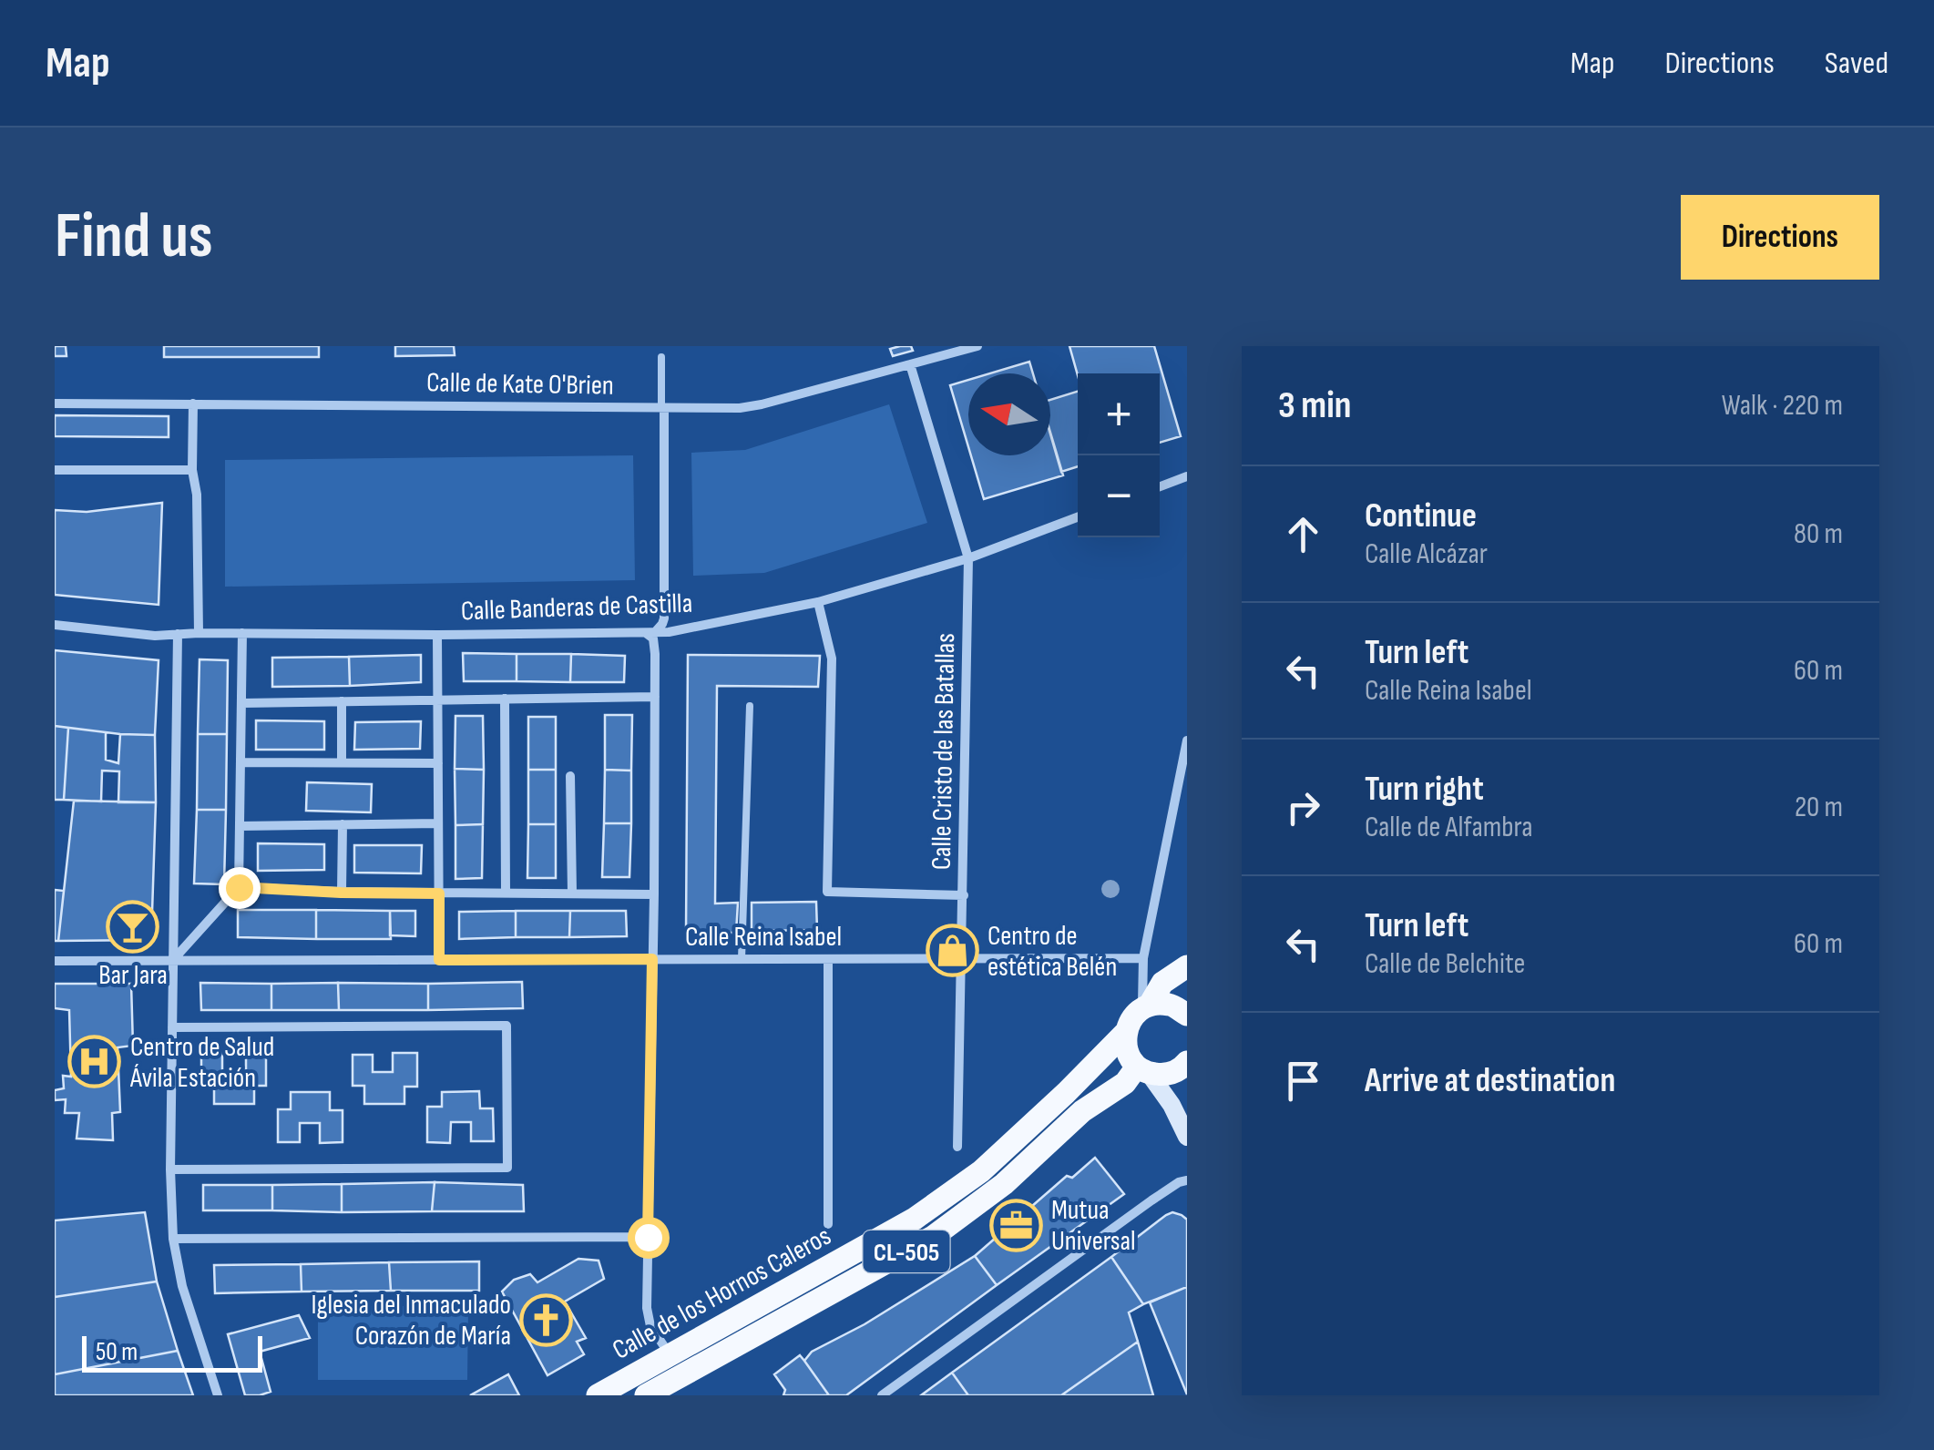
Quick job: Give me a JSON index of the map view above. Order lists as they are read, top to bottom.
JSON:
{
  "streets": {
    "main road": ["CL-505", "Calle de los Hornos Caleros"],
    "street": [
      "Calle de Kate O'Brien",
      "Calle Banderas de Castilla",
      "Calle Cristo de las Batallas",
      "Calle Reina Isabel"
    ]
  },
  "crossings": [
    ["Calle de Kate O'Brien", "Calle Cristo de las Batallas"],
    ["Calle Banderas de Castilla", "Calle Cristo de las Batallas"],
    ["Calle Cristo de las Batallas", "Calle Reina Isabel"],
    ["CL-505", "Calle de los Hornos Caleros"]
  ],
  "places": {
    "bar": ["Bar Jara"],
    "shop": ["Centro de estética Belén"],
    "hospital": ["Centro de Salud Ávila Estación"],
    "office": ["Mutua Universal"],
    "church": ["Iglesia del Inmaculado Corazón de María"]
  },
  "scale_bar": "50 m",
  "north": "left",
  "page": {
    "header": "Map",
    "nav": ["Map", "Directions", "Saved"],
    "buttons": "Directions",
    "title": "Find us",
    "heading": ["3 min", "Walk · 220 m"],
    "map_buttons": ["+", "−"],
    "list": [
      ["Continue", "Calle Alcázar", "80 m"],
      ["Turn left", "Calle Reina Isabel", "60 m"],
      ["Turn right", "Calle de Alfambra", "20 m"],
      ["Turn left", "Calle de Belchite", "60 m"],
      "Arrive at destination"
    ],
    "scale": "50 m"
  }
}
